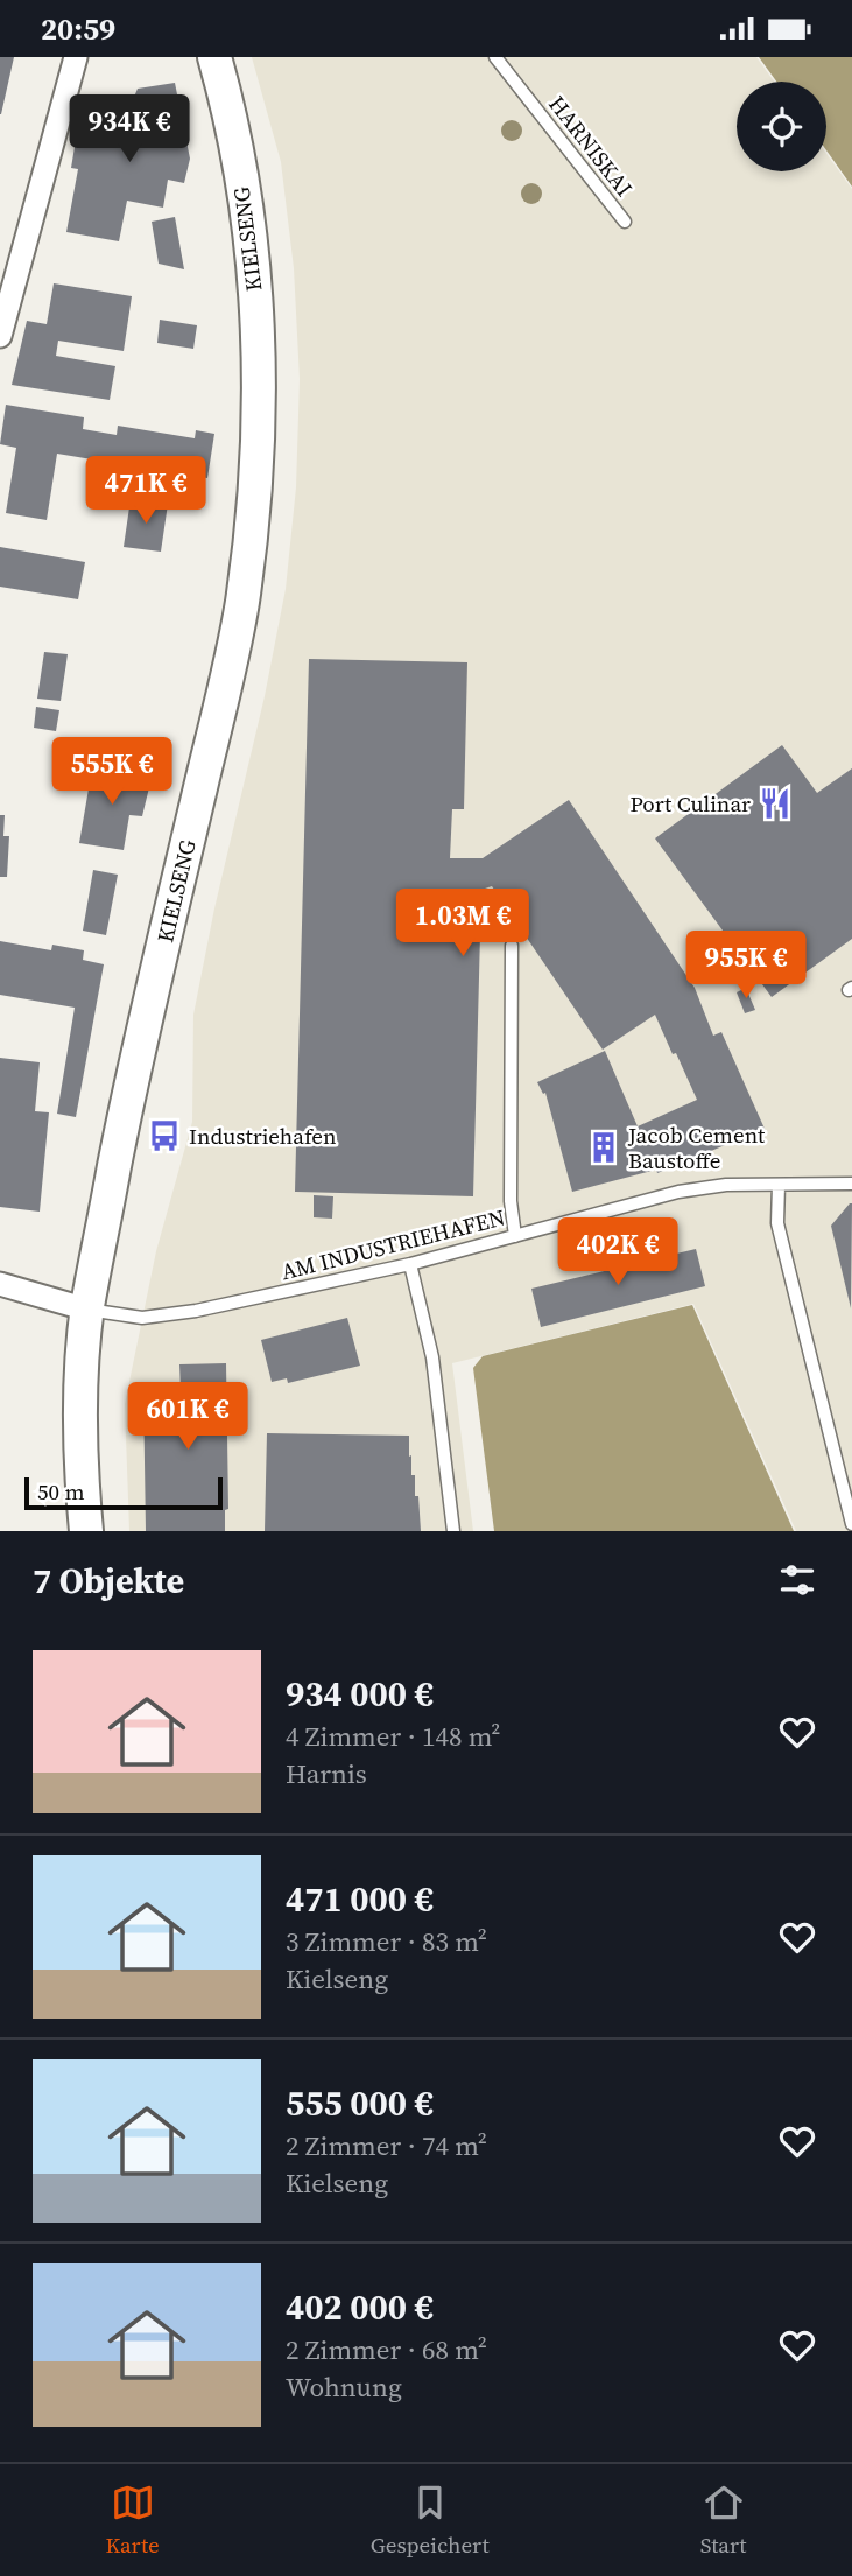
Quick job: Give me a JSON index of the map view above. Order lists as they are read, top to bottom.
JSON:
{
  "streets": {
    "street": ["KIELSENG"],
    "lane": ["HARNISKAI", "AM INDUSTRIEHAFEN"]
  },
  "crossings": [
    ["KIELSENG", "AM INDUSTRIEHAFEN"]
  ],
  "places": {
    "restaurant": ["Port Culinar"],
    "bus stop": ["Industriehafen"],
    "building": ["Jacob Cement Baustoffe"]
  },
  "scale_bar": "50 m",
  "page": {
    "status": "20:59",
    "price": [
      "934K €",
      "471K €",
      "555K €",
      "1.03M €",
      "955K €",
      "402K €",
      "601K €"
    ],
    "scale": "50 m",
    "heading": "7 Objekte",
    "list": [
      {
        "name": "934 000 €",
        "note": "4 Zimmer · 148 m² · Harnis"
      },
      {
        "name": "471 000 €",
        "note": "3 Zimmer · 83 m² · Kielseng"
      },
      {
        "name": "555 000 €",
        "note": "2 Zimmer · 74 m² · Kielseng"
      },
      {
        "name": "402 000 €",
        "note": "2 Zimmer · 68 m² · Wohnung"
      }
    ],
    "tabs": ["Karte", "Gespeichert", "Start"]
  }
}
